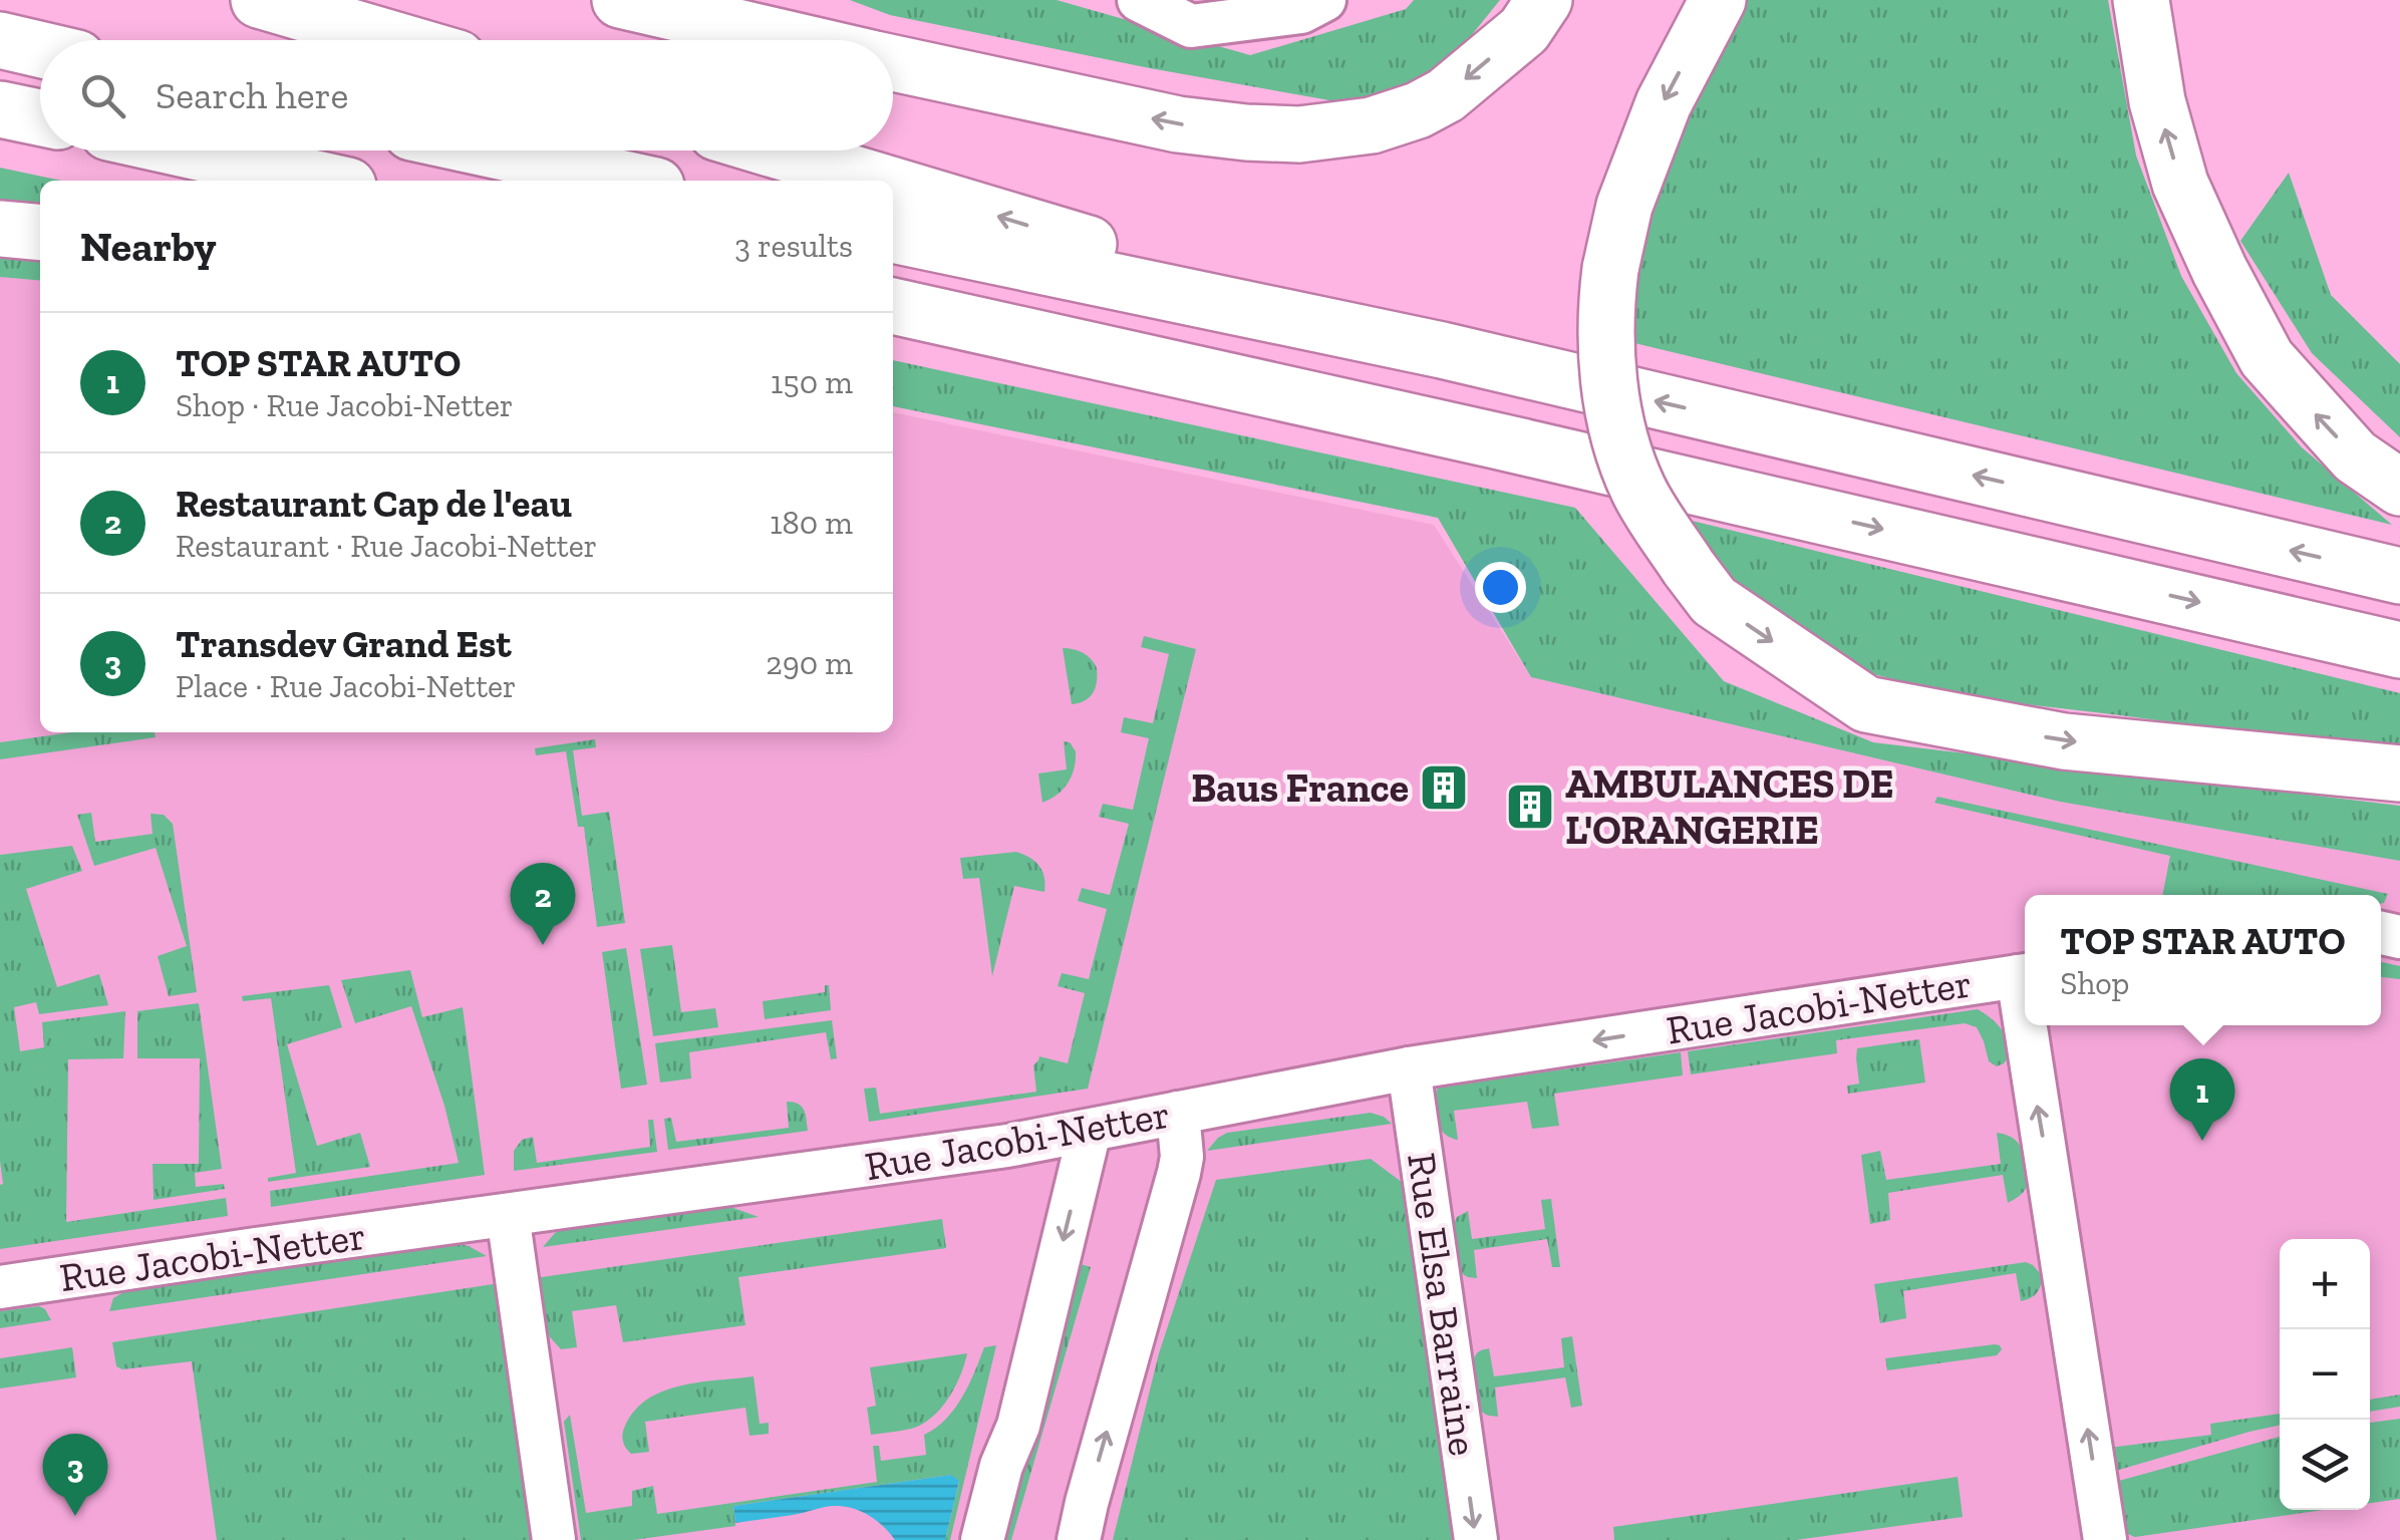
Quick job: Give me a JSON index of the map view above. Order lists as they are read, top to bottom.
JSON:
{
  "streets": {
    "street": ["Rue Jacobi-Netter", "Rue Elsa Barraine"]
  },
  "crossings": [
    ["Rue Jacobi-Netter", "Rue Elsa Barraine"]
  ],
  "places": {
    "building": ["Baus France", "AMBULANCES DE L'ORANGERIE"]
  },
  "page": {
    "search": "Search here",
    "heading": ["Nearby", "3 results"],
    "list": [
      {
        "mark": "1",
        "name": "TOP STAR AUTO",
        "note": "Shop · Rue Jacobi-Netter",
        "value": "150 m"
      },
      {
        "mark": "2",
        "name": "Restaurant Cap de l'eau",
        "note": "Restaurant · Rue Jacobi-Netter",
        "value": "180 m"
      },
      {
        "mark": "3",
        "name": "Transdev Grand Est",
        "note": "Place · Rue Jacobi-Netter",
        "value": "290 m"
      }
    ],
    "pins": ["2", "1", "3"],
    "popup": ["TOP STAR AUTO", "Shop"],
    "map_buttons": ["+", "−"]
  }
}
